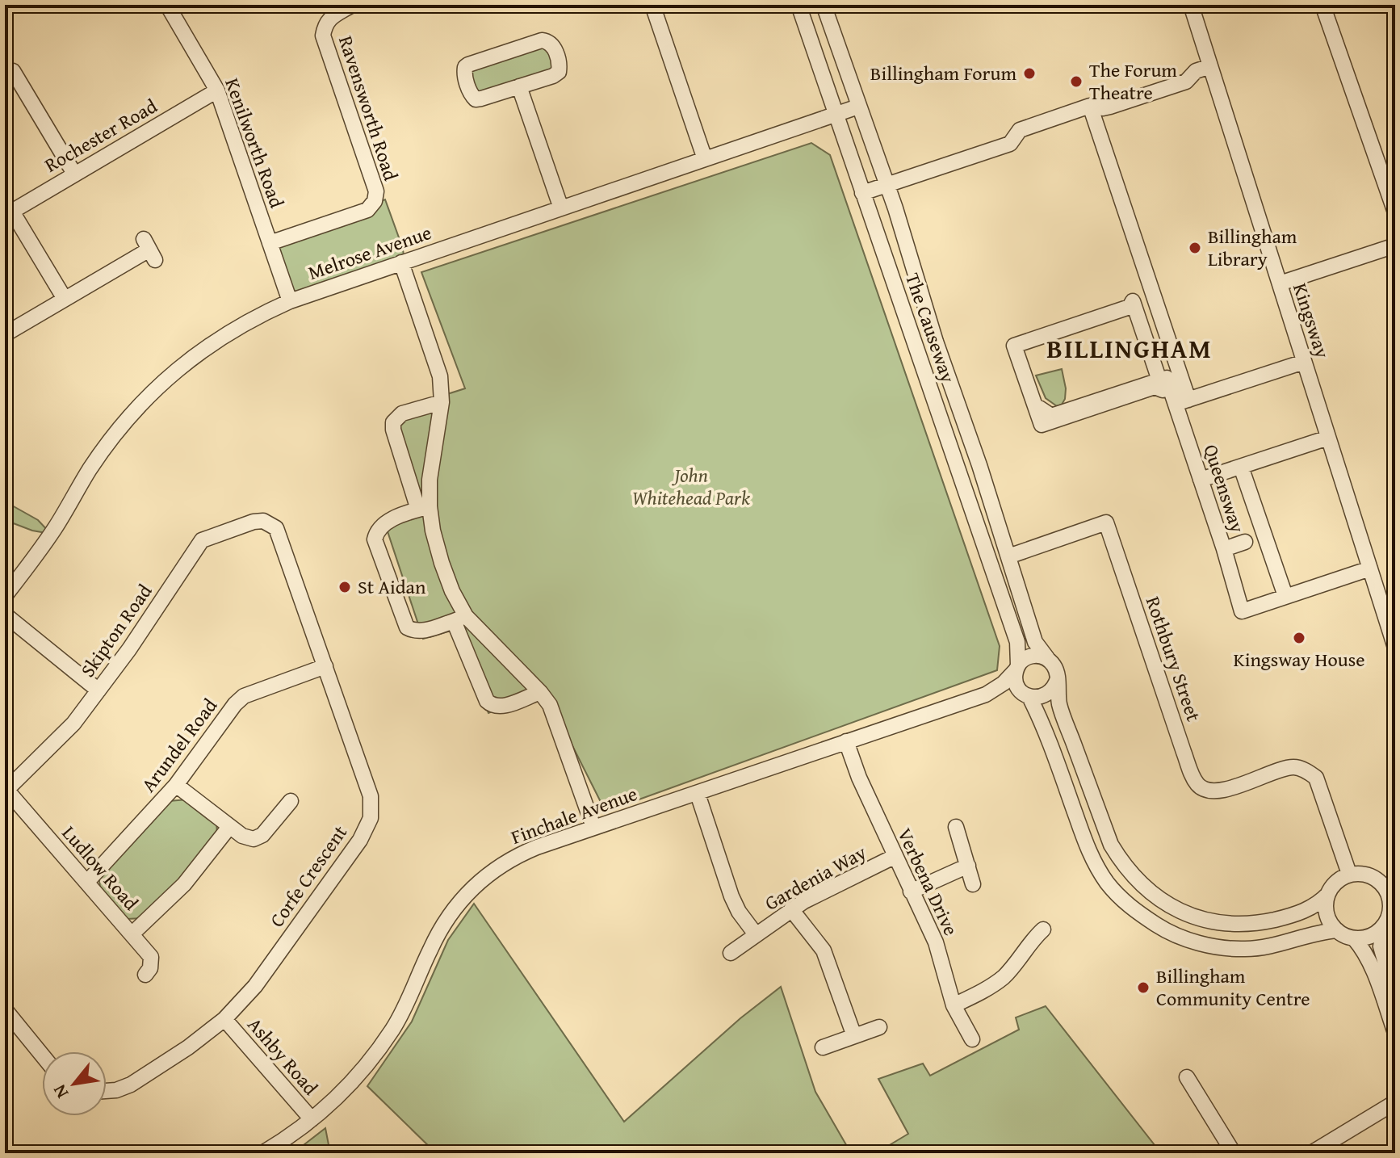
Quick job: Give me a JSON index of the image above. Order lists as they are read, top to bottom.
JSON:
{
  "streets": {
    "street": [
      "Ravensworth Road",
      "Rochester Road",
      "Kenilworth Road",
      "Melrose Avenue",
      "Kingsway",
      "The Causeway",
      "Queensway",
      "Skipton Road",
      "Rothbury Street",
      "Arundel Road",
      "Finchale Avenue",
      "Ludlow Road",
      "Corfe Crescent",
      "Gardenia Way",
      "Verbena Drive",
      "Ashby Road"
    ]
  },
  "crossings": [
    ["Ravensworth Road", "Kenilworth Road"],
    ["Rochester Road", "Kenilworth Road"],
    ["Kenilworth Road", "Melrose Avenue"],
    ["Melrose Avenue", "The Causeway"],
    ["The Causeway", "Rothbury Street"],
    ["The Causeway", "Finchale Avenue"],
    ["Skipton Road", "Ludlow Road"],
    ["Skipton Road", "Corfe Crescent"],
    ["Arundel Road", "Ludlow Road"],
    ["Arundel Road", "Corfe Crescent"],
    ["Finchale Avenue", "Gardenia Way"],
    ["Finchale Avenue", "Verbena Drive"],
    ["Finchale Avenue", "Ashby Road"],
    ["Corfe Crescent", "Ashby Road"],
    ["Gardenia Way", "Verbena Drive"]
  ],
  "districts": ["BILLINGHAM"],
  "parks": ["John Whitehead Park"],
  "places": [
    "Billingham Forum",
    "The Forum Theatre",
    "Billingham Library",
    "St Aidan",
    "Kingsway House",
    "Billingham Community Centre"
  ],
  "north": "bottom left"
}
